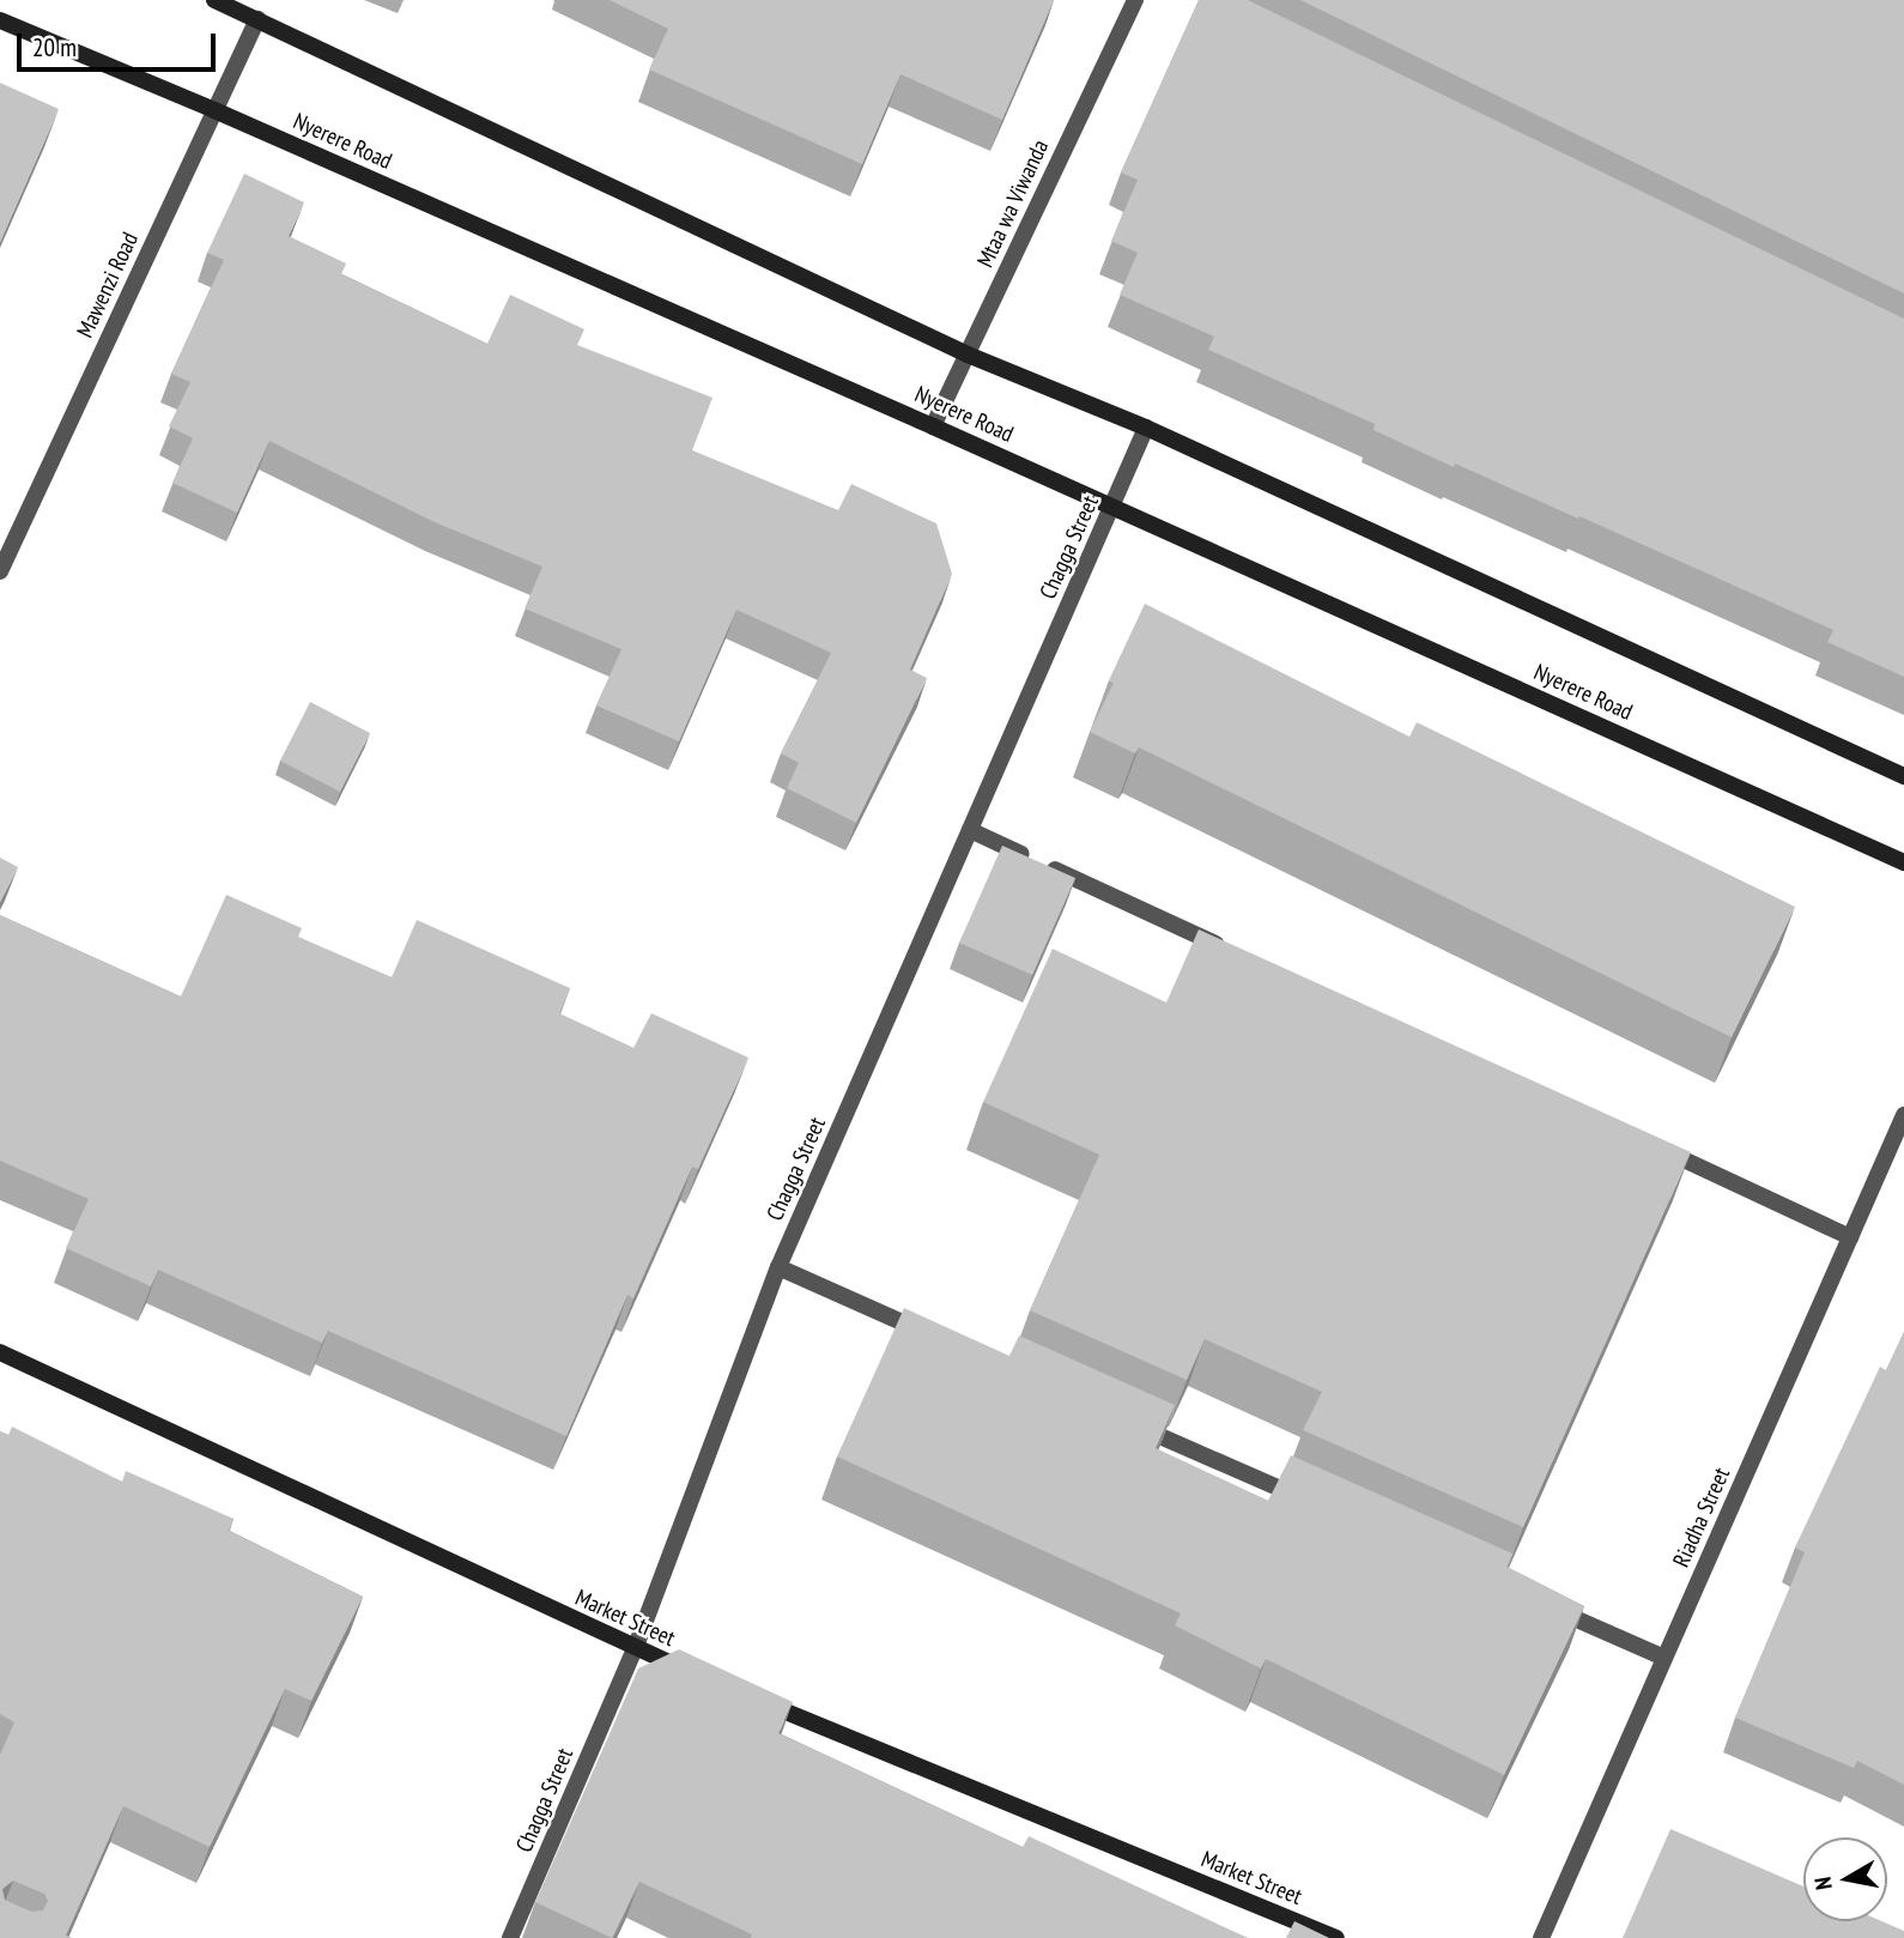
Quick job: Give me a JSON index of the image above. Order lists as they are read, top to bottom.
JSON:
{
  "streets": {
    "main road": ["Nyerere Road", "Market Street"],
    "street": [
      "Mtaa wa Viwanda",
      "Mawenzi Road",
      "Chagga Street",
      "Riadha Street"
    ]
  },
  "crossings": [
    ["Nyerere Road", "Mtaa wa Viwanda"],
    ["Nyerere Road", "Mawenzi Road"],
    ["Nyerere Road", "Chagga Street"],
    ["Chagga Street", "Market Street"]
  ],
  "scale_bar": "20 m",
  "north": "left"
}
